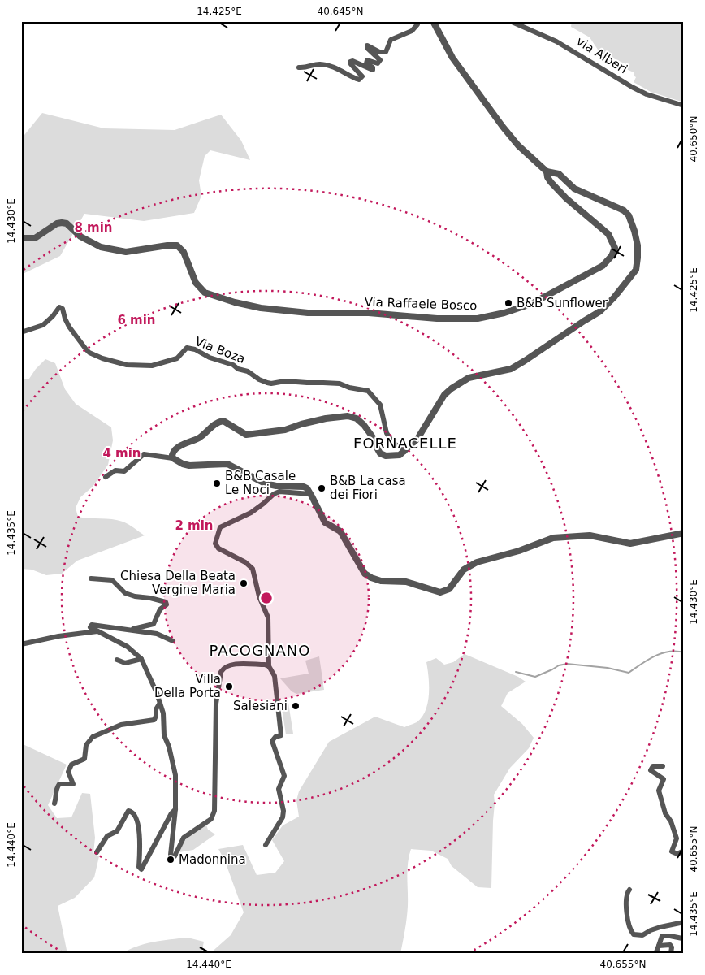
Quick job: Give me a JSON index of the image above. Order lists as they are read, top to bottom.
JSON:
{
  "streets": {
    "street": ["via Alberi", "Via Raffaele Bosco", "Via Boza"]
  },
  "districts": ["FORNACELLE", "PACOGNANO"],
  "places": [
    "B&B Sunflower",
    "B&B Casale Le Noci",
    "B&B La casa dei Fiori",
    "Chiesa Della Beata Vergine Maria",
    "Villa Della Porta",
    "Salesiani",
    "Madonnina"
  ],
  "coordinates": [
    "14.425°E",
    "40.645°N",
    "40.650°N",
    "14.430°E",
    "14.435°E",
    "14.440°E",
    "40.655°N"
  ],
  "rings": [
    "8 min",
    "6 min",
    "4 min",
    "2 min"
  ]
}
